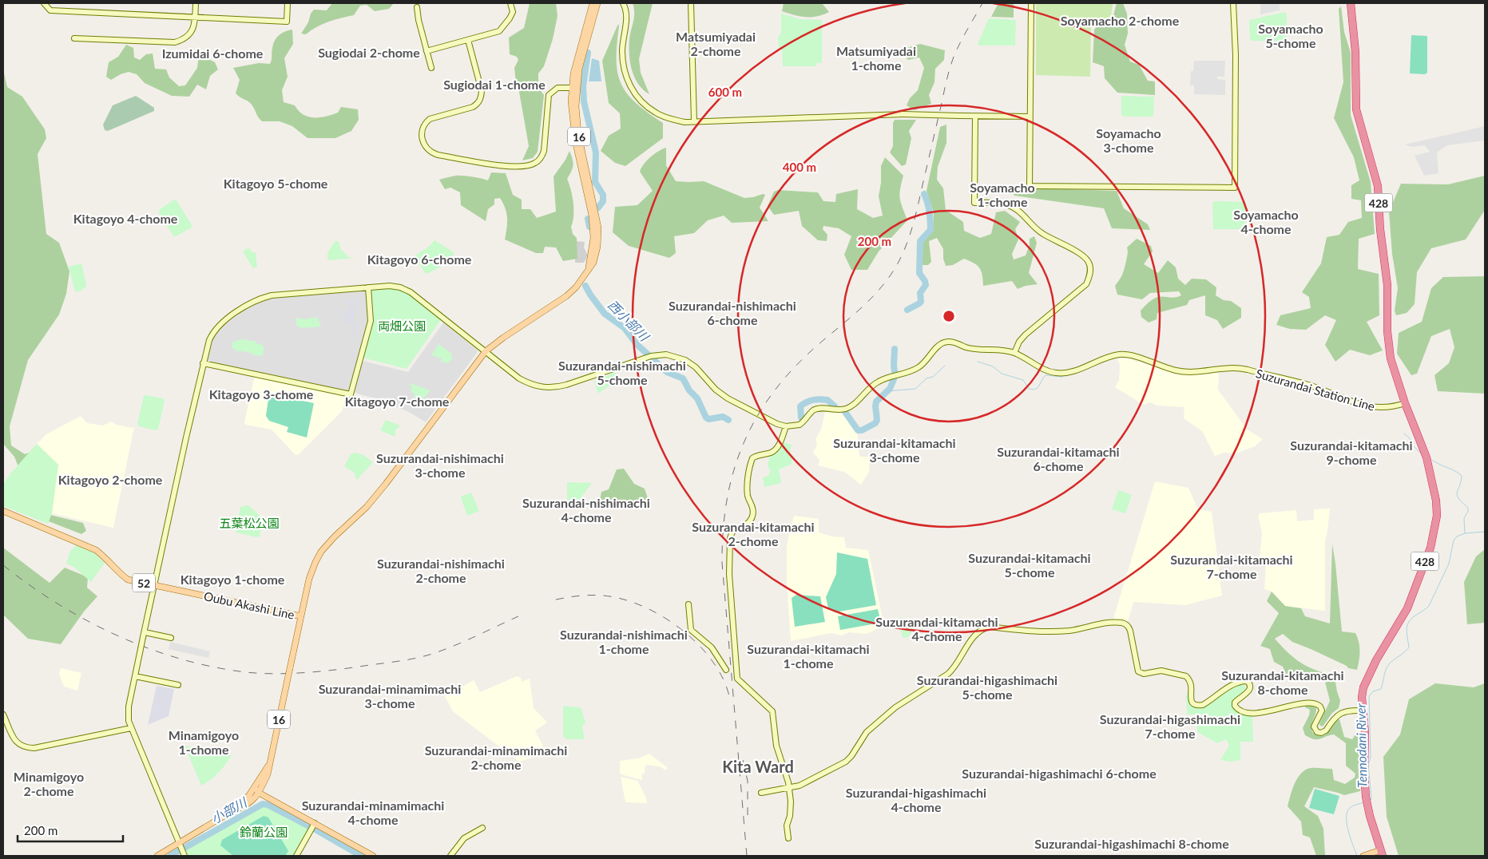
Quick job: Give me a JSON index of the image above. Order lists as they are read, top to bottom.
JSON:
{
  "streets": {
    "highway": ["428"],
    "main road": ["16", "52", "Oubu Akashi Line"],
    "street": ["Suzurandai Station Line"]
  },
  "crossings": [
    ["16", "Oubu Akashi Line"],
    ["428", "Suzurandai Station Line"]
  ],
  "districts": [
    "Soyamacho 2-chome",
    "Soyamacho 5-chome",
    "Matsumiyadai 2-chome",
    "Matsumiyadai 1-chome",
    "Sugiodai 2-chome",
    "Izumidai 6-chome",
    "Sugiodai 1-chome",
    "Soyamacho 3-chome",
    "Kitagoyo 5-chome",
    "Soyamacho 1-chome",
    "Soyamacho 4-chome",
    "Kitagoyo 4-chome",
    "Kitagoyo 6-chome",
    "Suzurandai-nishimachi 6-chome",
    "Suzurandai-nishimachi 5-chome",
    "Kitagoyo 3-chome",
    "Kitagoyo 7-chome",
    "Suzurandai-kitamachi 3-chome",
    "Suzurandai-kitamachi 9-chome",
    "Suzurandai-kitamachi 6-chome",
    "Suzurandai-nishimachi 3-chome",
    "Kitagoyo 2-chome",
    "Suzurandai-nishimachi 4-chome",
    "Suzurandai-kitamachi 2-chome",
    "Suzurandai-kitamachi 5-chome",
    "Suzurandai-kitamachi 7-chome",
    "Suzurandai-nishimachi 2-chome",
    "Kitagoyo 1-chome",
    "Suzurandai-kitamachi 4-chome",
    "Suzurandai-nishimachi 1-chome",
    "Suzurandai-kitamachi 1-chome",
    "Suzurandai-kitamachi 8-chome",
    "Suzurandai-higashimachi 5-chome",
    "Suzurandai-minamimachi 3-chome",
    "Suzurandai-higashimachi 7-chome",
    "Minamigoyo 1-chome",
    "Suzurandai-minamimachi 2-chome",
    "Kita Ward",
    "Suzurandai-higashimachi 6-chome",
    "Minamigoyo 2-chome",
    "Suzurandai-higashimachi 4-chome",
    "Suzurandai-minamimachi 4-chome",
    "Suzurandai-higashimachi 8-chome"
  ],
  "water": ["西小部川", "Tennodani River", "小部川"],
  "parks": ["両畑公園", "五葉松公園", "鈴蘭公園"],
  "scale_bar": "200 m",
  "rings": ["600 m", "400 m", "200 m"]
}
